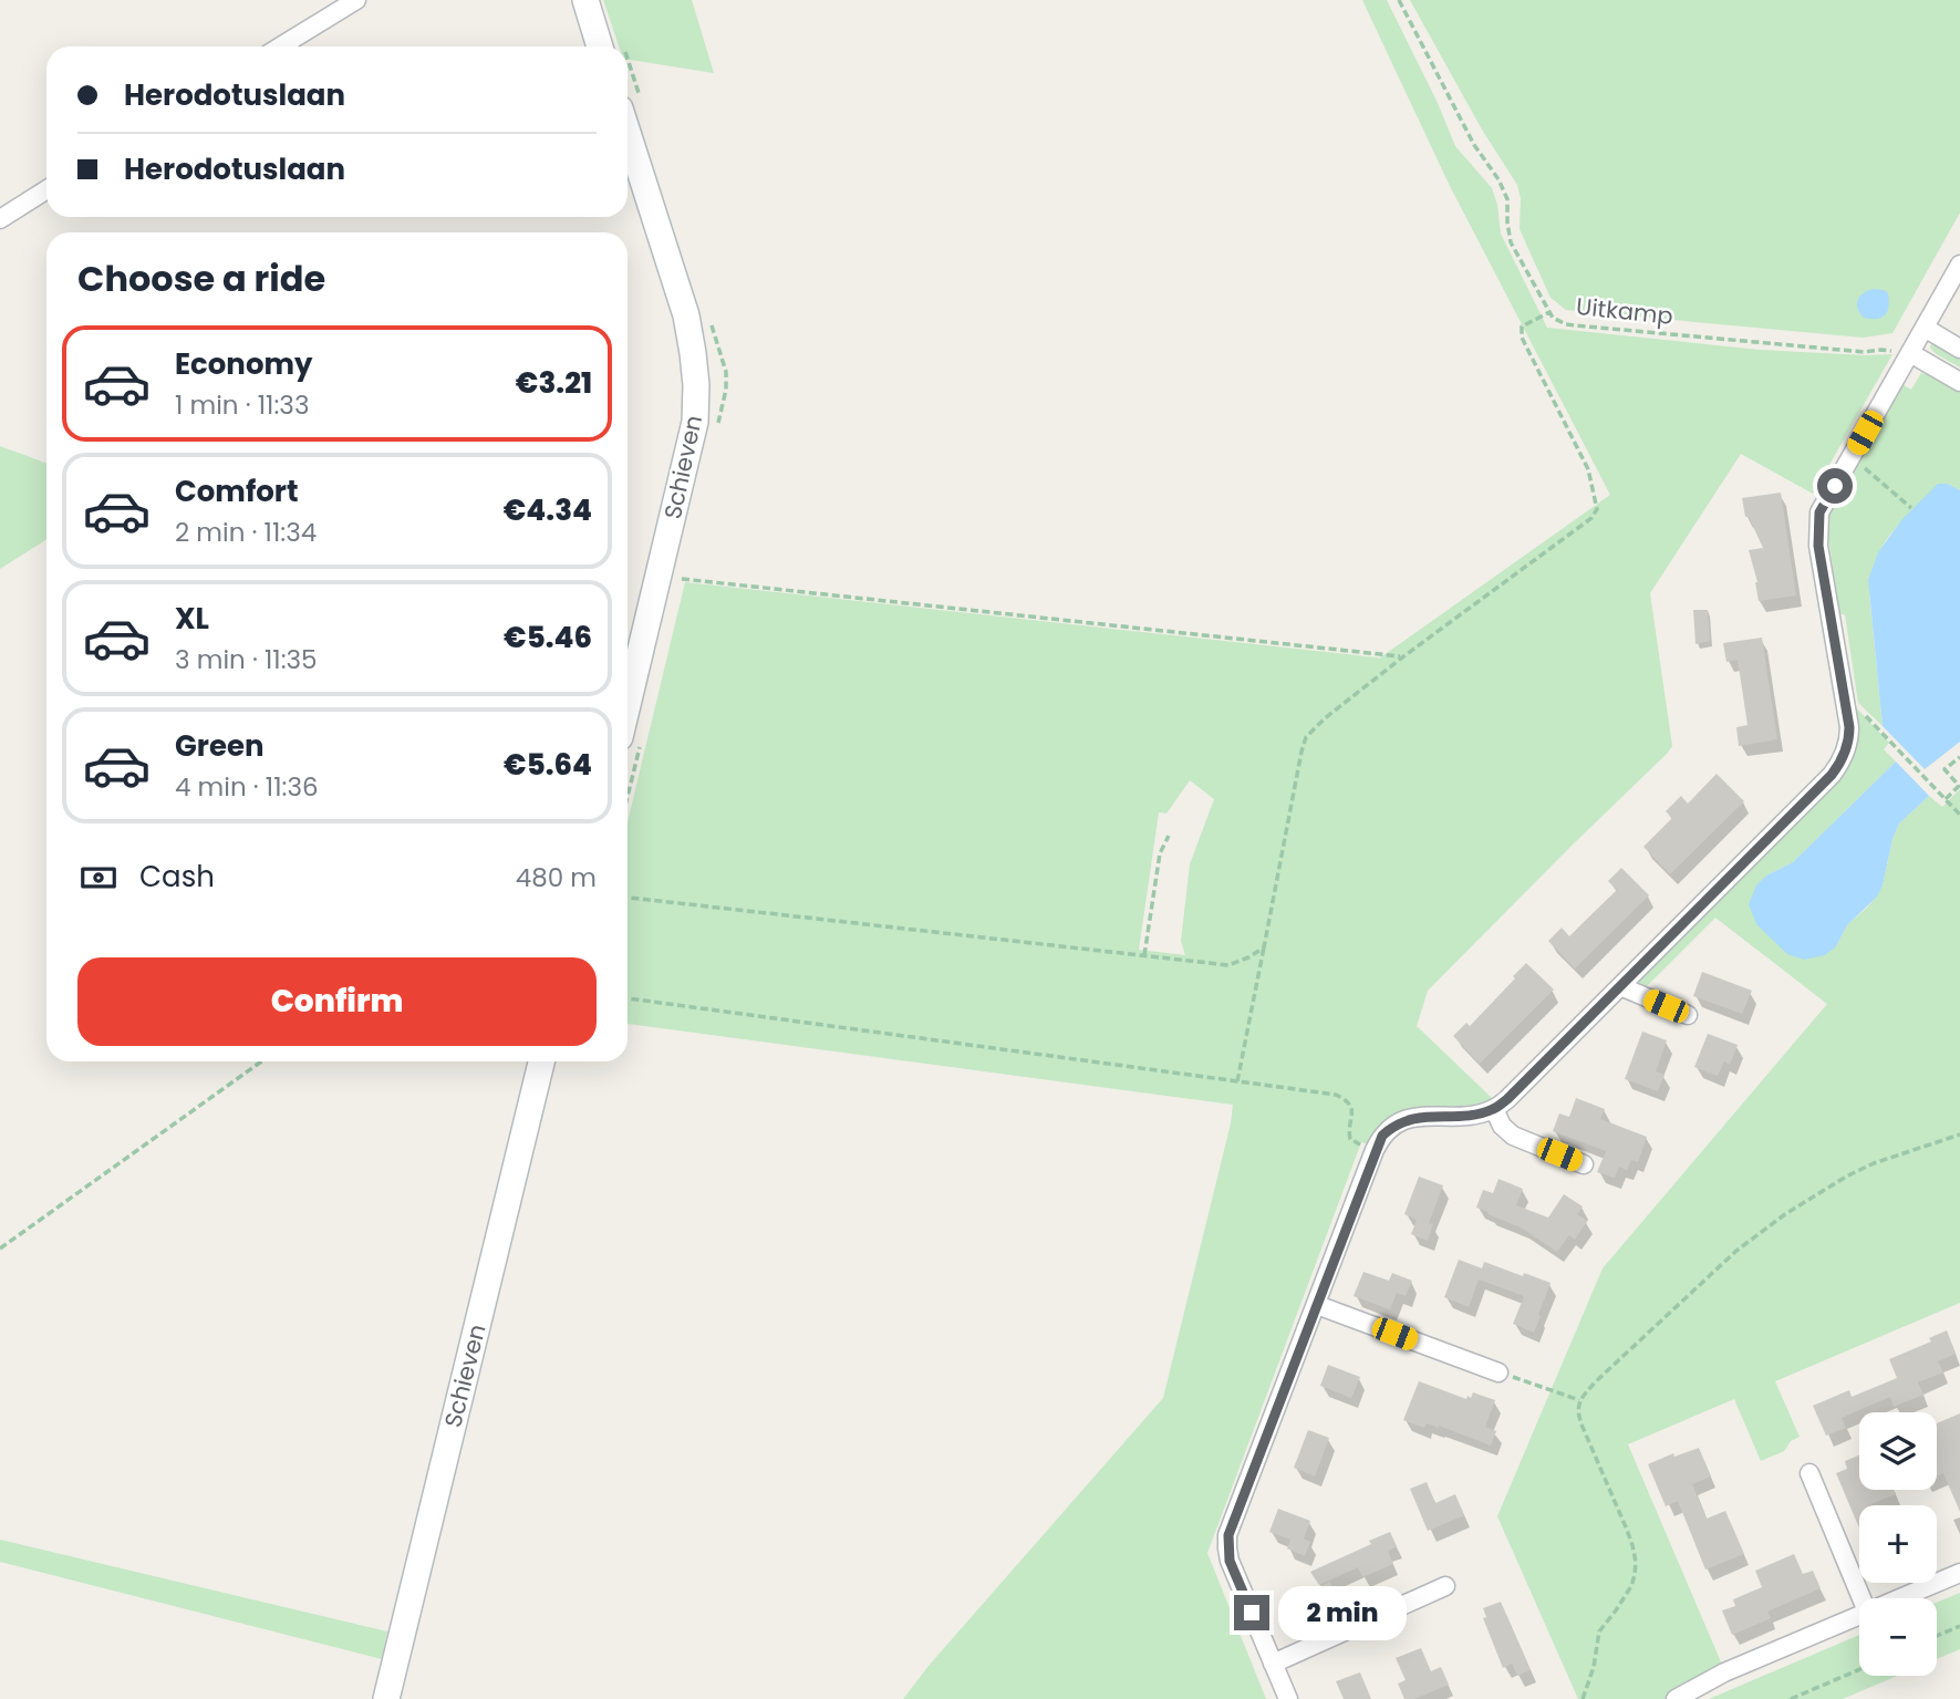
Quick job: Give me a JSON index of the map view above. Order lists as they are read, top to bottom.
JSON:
{
  "streets": {
    "street": ["Schieven"],
    "path": ["Uitkamp"]
  },
  "page": {
    "banner": ["Herodotuslaan", "Herodotuslaan"],
    "heading": "Choose a ride",
    "list": [
      {
        "name": "Economy",
        "note": "1 min · 11:33",
        "value": "€3.21"
      },
      {
        "name": "Comfort",
        "note": "2 min · 11:34",
        "value": "€4.34"
      },
      {
        "name": "XL",
        "note": "3 min · 11:35",
        "value": "€5.46"
      },
      {
        "name": "Green",
        "note": "4 min · 11:36",
        "value": "€5.64"
      }
    ],
    "pay": ["Cash", "480 m"],
    "buttons": "Confirm",
    "map_buttons": ["+", "−"],
    "bubble": "2 min"
  }
}
